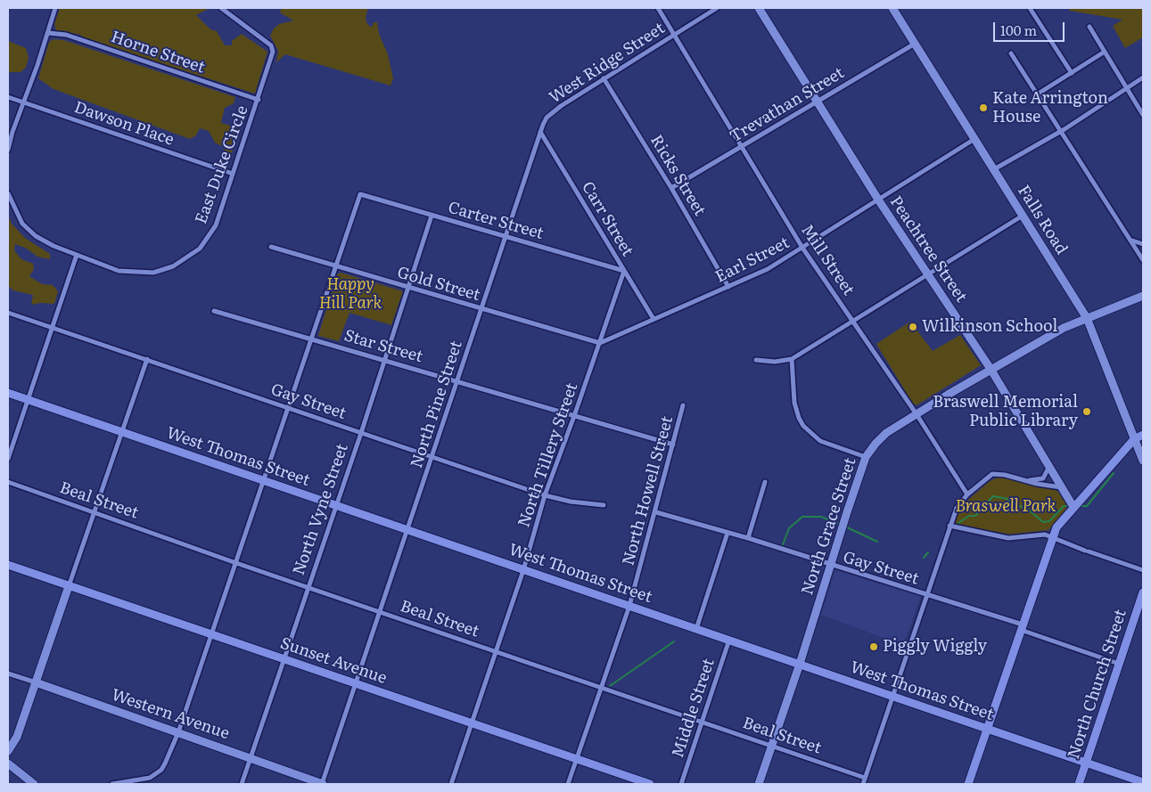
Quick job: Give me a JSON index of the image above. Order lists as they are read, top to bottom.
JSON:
{
  "streets": {
    "main road": [
      "Falls Road",
      "Peachtree Street",
      "West Thomas Street",
      "North Grace Street",
      "Sunset Avenue",
      "North Church Street",
      "Western Avenue"
    ],
    "street": [
      "Horne Street",
      "West Ridge Street",
      "Trevathan Street",
      "Dawson Place",
      "East Duke Circle",
      "Ricks Street",
      "Carr Street",
      "Carter Street",
      "Earl Street",
      "Mill Street",
      "Gold Street",
      "Star Street",
      "Gay Street",
      "North Pine Street",
      "North Tillery Street",
      "North Howell Street",
      "Beal Street",
      "North Vyne Street",
      "Middle Street"
    ]
  },
  "crossings": [
    ["Horne Street", "East Duke Circle"],
    ["West Ridge Street", "Ricks Street"],
    ["West Ridge Street", "Carr Street"],
    ["West Ridge Street", "Mill Street"],
    ["West Ridge Street", "North Pine Street"],
    ["Trevathan Street", "Ricks Street"],
    ["Trevathan Street", "Falls Road"],
    ["Trevathan Street", "Peachtree Street"],
    ["Trevathan Street", "Mill Street"],
    ["Dawson Place", "East Duke Circle"],
    ["Ricks Street", "Earl Street"],
    ["Carr Street", "Carter Street"],
    ["Carr Street", "Earl Street"],
    ["Carr Street", "North Pine Street"],
    ["Carr Street", "North Tillery Street"],
    ["Falls Road", "Earl Street"],
    ["Falls Road", "North Grace Street"],
    ["Carter Street", "Gold Street"],
    ["Carter Street", "North Pine Street"],
    ["Carter Street", "North Tillery Street"],
    ["Carter Street", "North Vyne Street"],
    ["Peachtree Street", "Earl Street"],
    ["Peachtree Street", "North Grace Street"],
    ["Earl Street", "Mill Street"],
    ["Earl Street", "Gold Street"],
    ["Earl Street", "North Tillery Street"],
    ["Mill Street", "North Grace Street"],
    ["Gold Street", "North Pine Street"],
    ["Gold Street", "North Tillery Street"],
    ["Gold Street", "North Vyne Street"],
    ["Star Street", "North Pine Street"],
    ["Star Street", "North Tillery Street"],
    ["Star Street", "North Howell Street"],
    ["Star Street", "North Vyne Street"],
    ["Gay Street", "North Pine Street"],
    ["Gay Street", "North Tillery Street"],
    ["Gay Street", "North Howell Street"],
    ["Gay Street", "North Vyne Street"],
    ["Gay Street", "North Grace Street"],
    ["Gay Street", "North Church Street"],
    ["North Pine Street", "West Thomas Street"],
    ["North Pine Street", "Beal Street"],
    ["North Pine Street", "Sunset Avenue"],
    ["North Pine Street", "Western Avenue"],
    ["North Tillery Street", "West Thomas Street"],
    ["North Tillery Street", "Beal Street"],
    ["North Tillery Street", "Sunset Avenue"],
    ["West Thomas Street", "North Howell Street"],
    ["West Thomas Street", "North Vyne Street"],
    ["West Thomas Street", "North Grace Street"],
    ["West Thomas Street", "North Church Street"],
    ["West Thomas Street", "Middle Street"],
    ["North Howell Street", "Beal Street"],
    ["North Howell Street", "Sunset Avenue"],
    ["Beal Street", "North Vyne Street"],
    ["Beal Street", "North Grace Street"],
    ["Beal Street", "Middle Street"],
    ["North Vyne Street", "Sunset Avenue"],
    ["North Vyne Street", "Western Avenue"]
  ],
  "parks": ["Happy Hill Park", "Braswell Park"],
  "places": [
    "Kate Arrington House",
    "Wilkinson School",
    "Braswell Memorial Public Library",
    "Piggly Wiggly"
  ],
  "scale_bar": "100 m"
}
